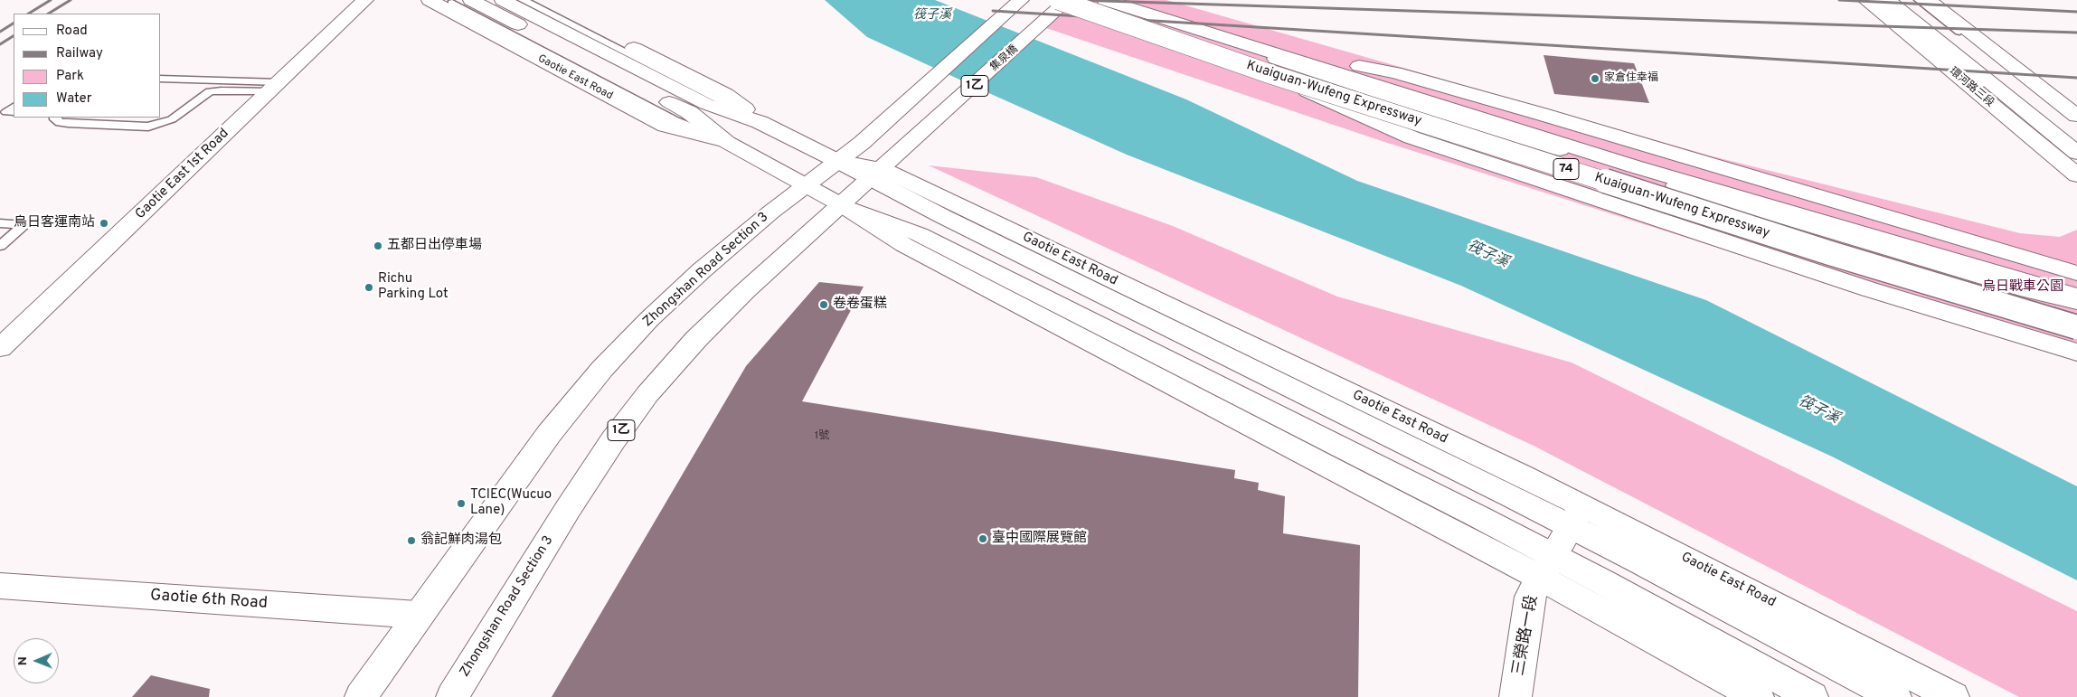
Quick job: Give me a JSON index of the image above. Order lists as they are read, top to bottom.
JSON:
{
  "streets": {
    "main road": [
      "集泉橋",
      "Gaotie East Road",
      "1乙",
      "環河路三段",
      "Kuaiguan-Wufeng Expressway",
      "74",
      "Gaotie East 1st Road",
      "Zhongshan Road Section 3",
      "Gaotie 6th Road",
      "三榮路一段"
    ]
  },
  "crossings": [
    ["集泉橋", "Gaotie East Road"],
    ["集泉橋", "Kuaiguan-Wufeng Expressway"],
    ["集泉橋", "Zhongshan Road Section 3"],
    ["Gaotie East Road", "Zhongshan Road Section 3"],
    ["Gaotie East Road", "三榮路一段"],
    ["Kuaiguan-Wufeng Expressway", "74"],
    ["Zhongshan Road Section 3", "Gaotie 6th Road"]
  ],
  "water": ["筏子溪"],
  "parks": ["烏日戰車公園"],
  "places": [
    "家倉住幸福",
    "烏日客運南站",
    "五都日出停車場",
    "Richu Parking Lot",
    "卷卷蛋糕",
    "TCIEC(Wucuo Lane)",
    "臺中國際展覽館",
    "翁記鮮肉湯包"
  ],
  "house_numbers": ["1號"],
  "legend": [
    "Road",
    "Railway",
    "Park",
    "Water"
  ],
  "north": "left"
}
